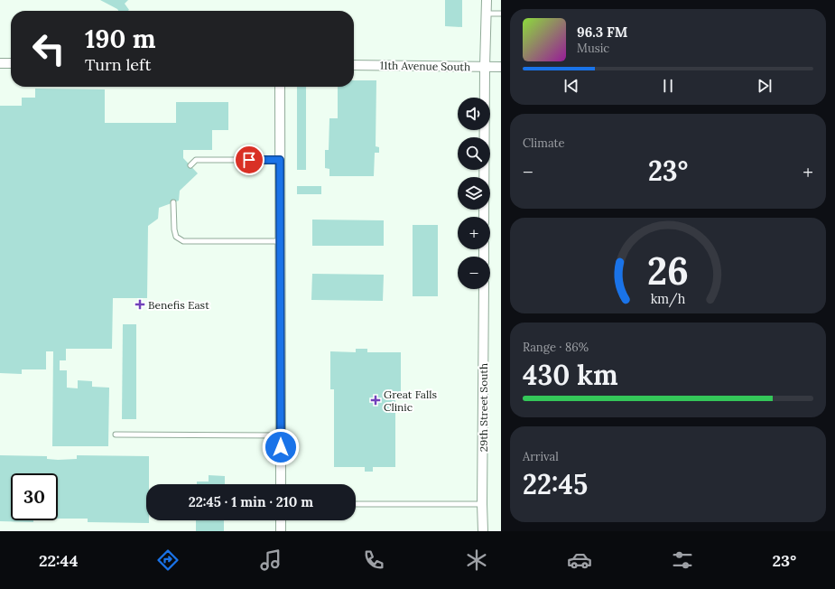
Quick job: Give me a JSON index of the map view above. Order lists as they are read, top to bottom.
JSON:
{
  "streets": {
    "street": ["11th Avenue South", "29th Street South"]
  },
  "places": {
    "health": ["Benefis East", "Great Falls Clinic"]
  },
  "page": {
    "turn": ["190 m", "Turn left"],
    "song": ["96.3 FM", "Music"],
    "map_buttons": ["+", "−"],
    "tile": [
      "Climate",
      ["Range · 86%", "430 km"],
      ["Arrival", "22:45"]
    ],
    "heat": ["−", "23°", "+"],
    "limit": "30",
    "trip": "22:45 · 1 min · 210 m",
    "tabs": ["22:44", "23°"],
    "gauge": ["26", "km/h"]
  }
}
